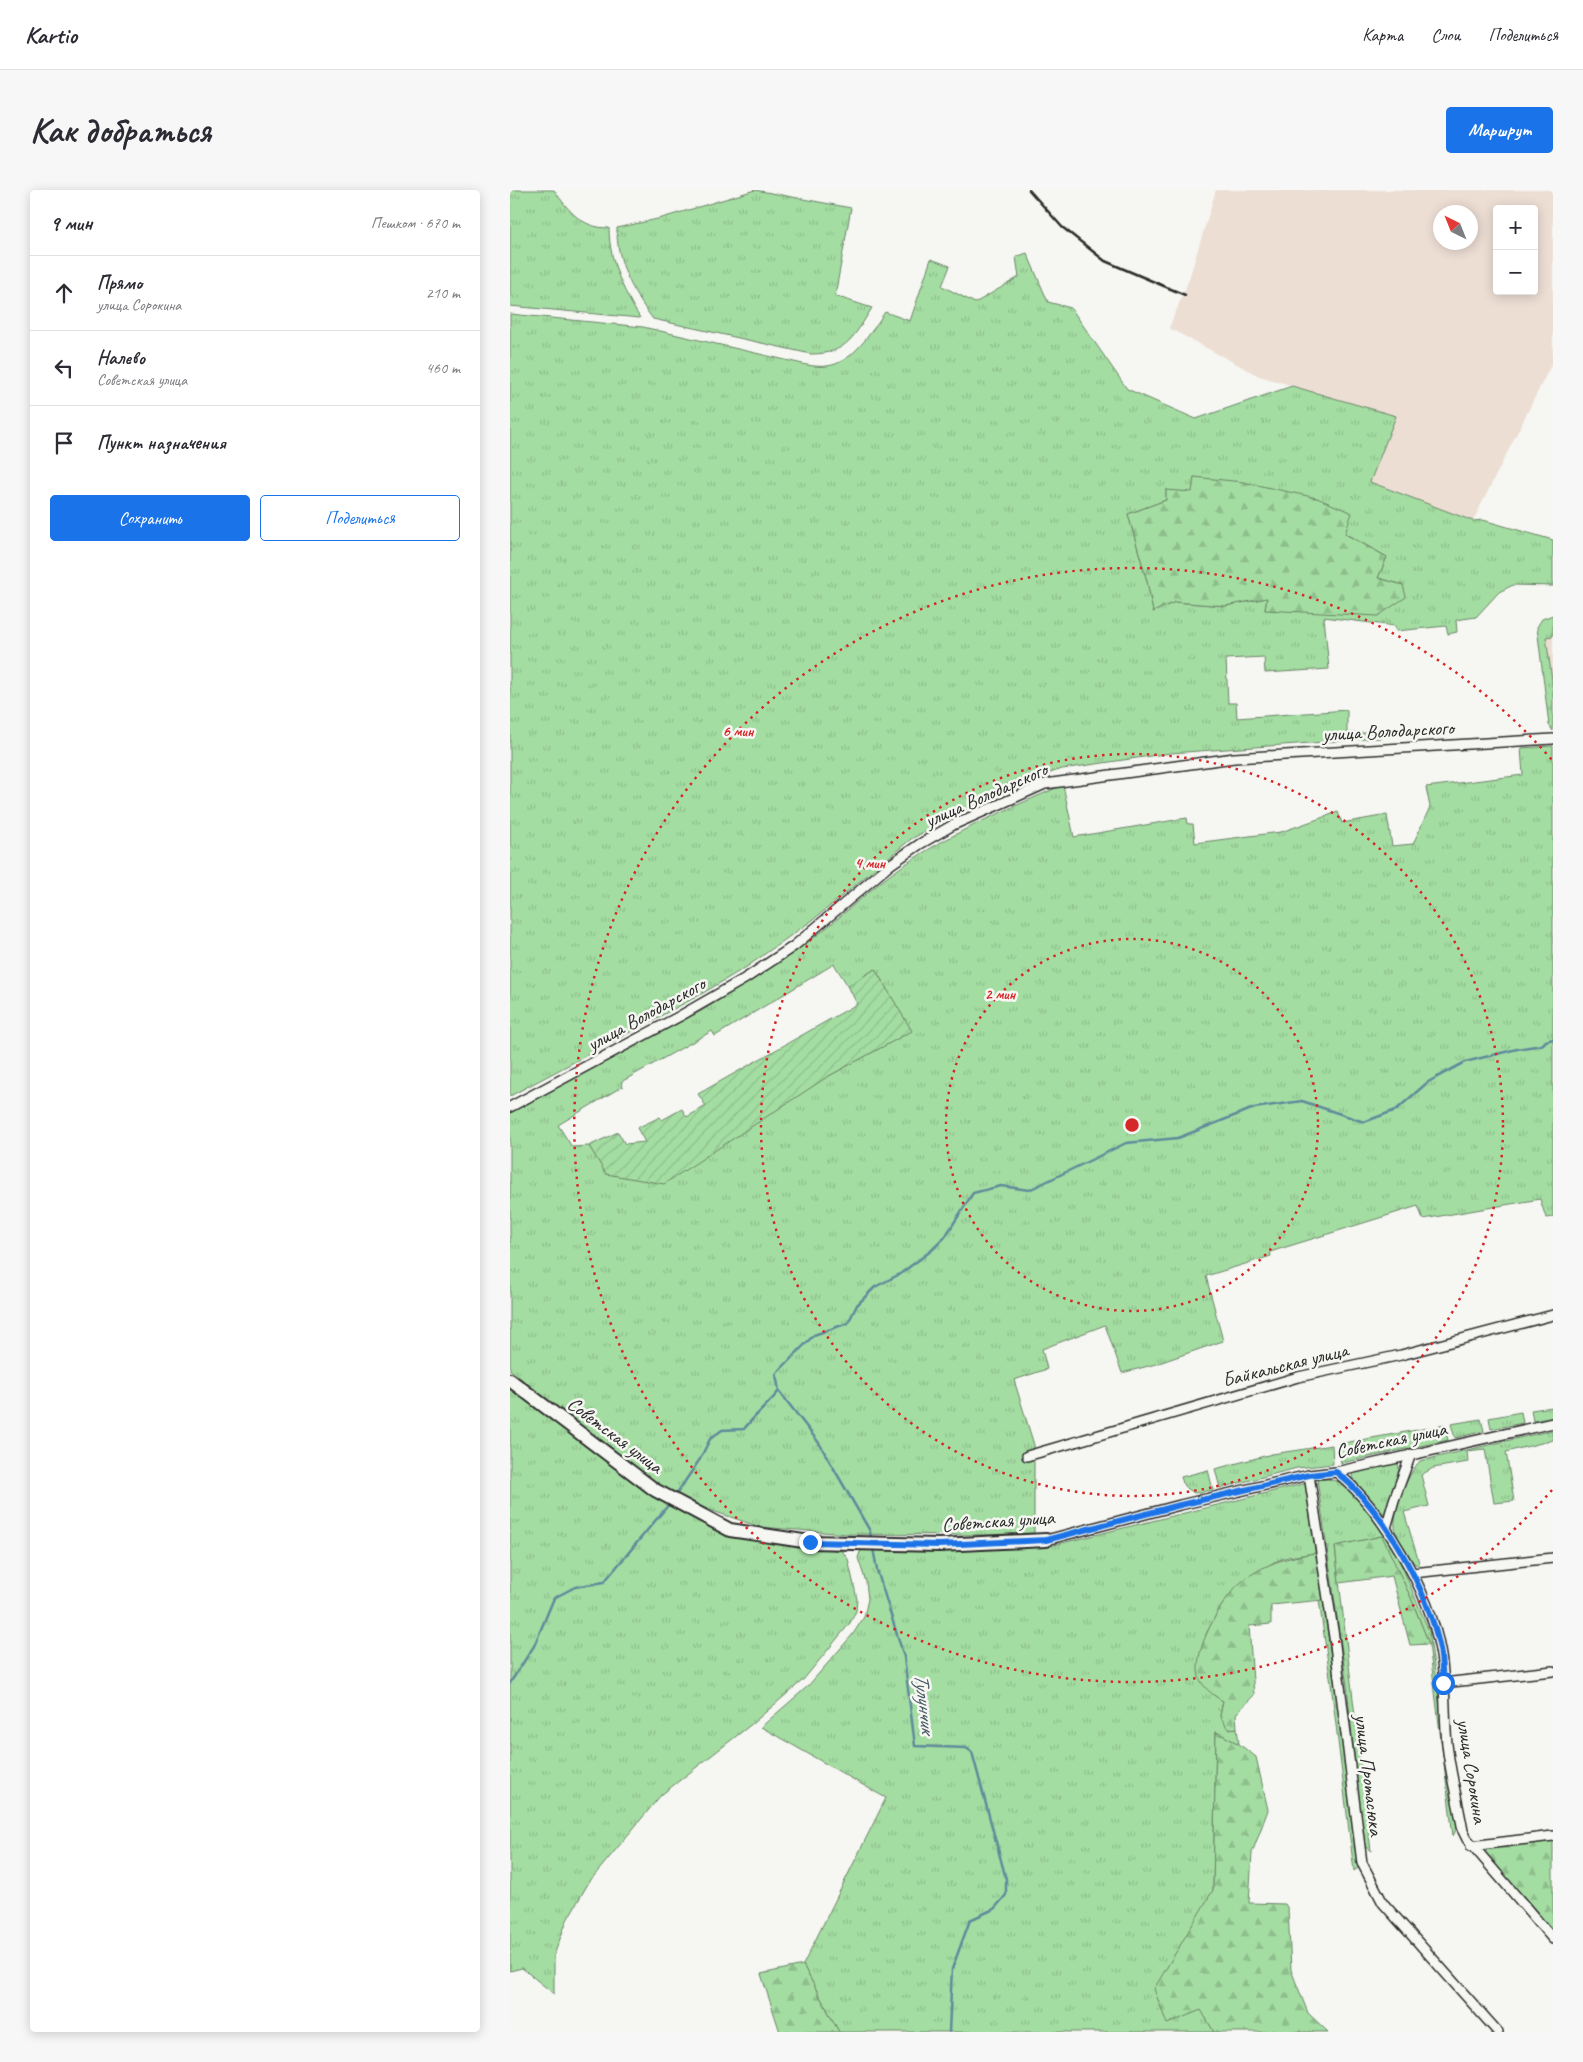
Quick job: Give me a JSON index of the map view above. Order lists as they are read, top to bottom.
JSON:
{
  "streets": {
    "street": [
      "улица Володарского",
      "Байкальская улица",
      "Советская улица",
      "улица Сорокина",
      "улица Протасюка"
    ]
  },
  "crossings": [
    ["Советская улица", "улица Сорокина"],
    ["Советская улица", "улица Протасюка"]
  ],
  "water": ["Тулунчик"],
  "north": "top left",
  "page": {
    "header": "Kartio",
    "nav": ["Карта", "Слои", "Поделиться"],
    "buttons": [
      "Маршрут",
      ["Сохранить", "Поделиться"]
    ],
    "title": "Как добраться",
    "heading": ["9 мин", "Пешком · 670 m"],
    "map_buttons": ["+", "−"],
    "list": [
      ["Прямо", "улица Сорокина", "210 m"],
      ["Налево", "Советская улица", "460 m"],
      "Пункт назначения"
    ]
  },
  "rings": ["6 мин", "4 мин", "2 мин"]
}
